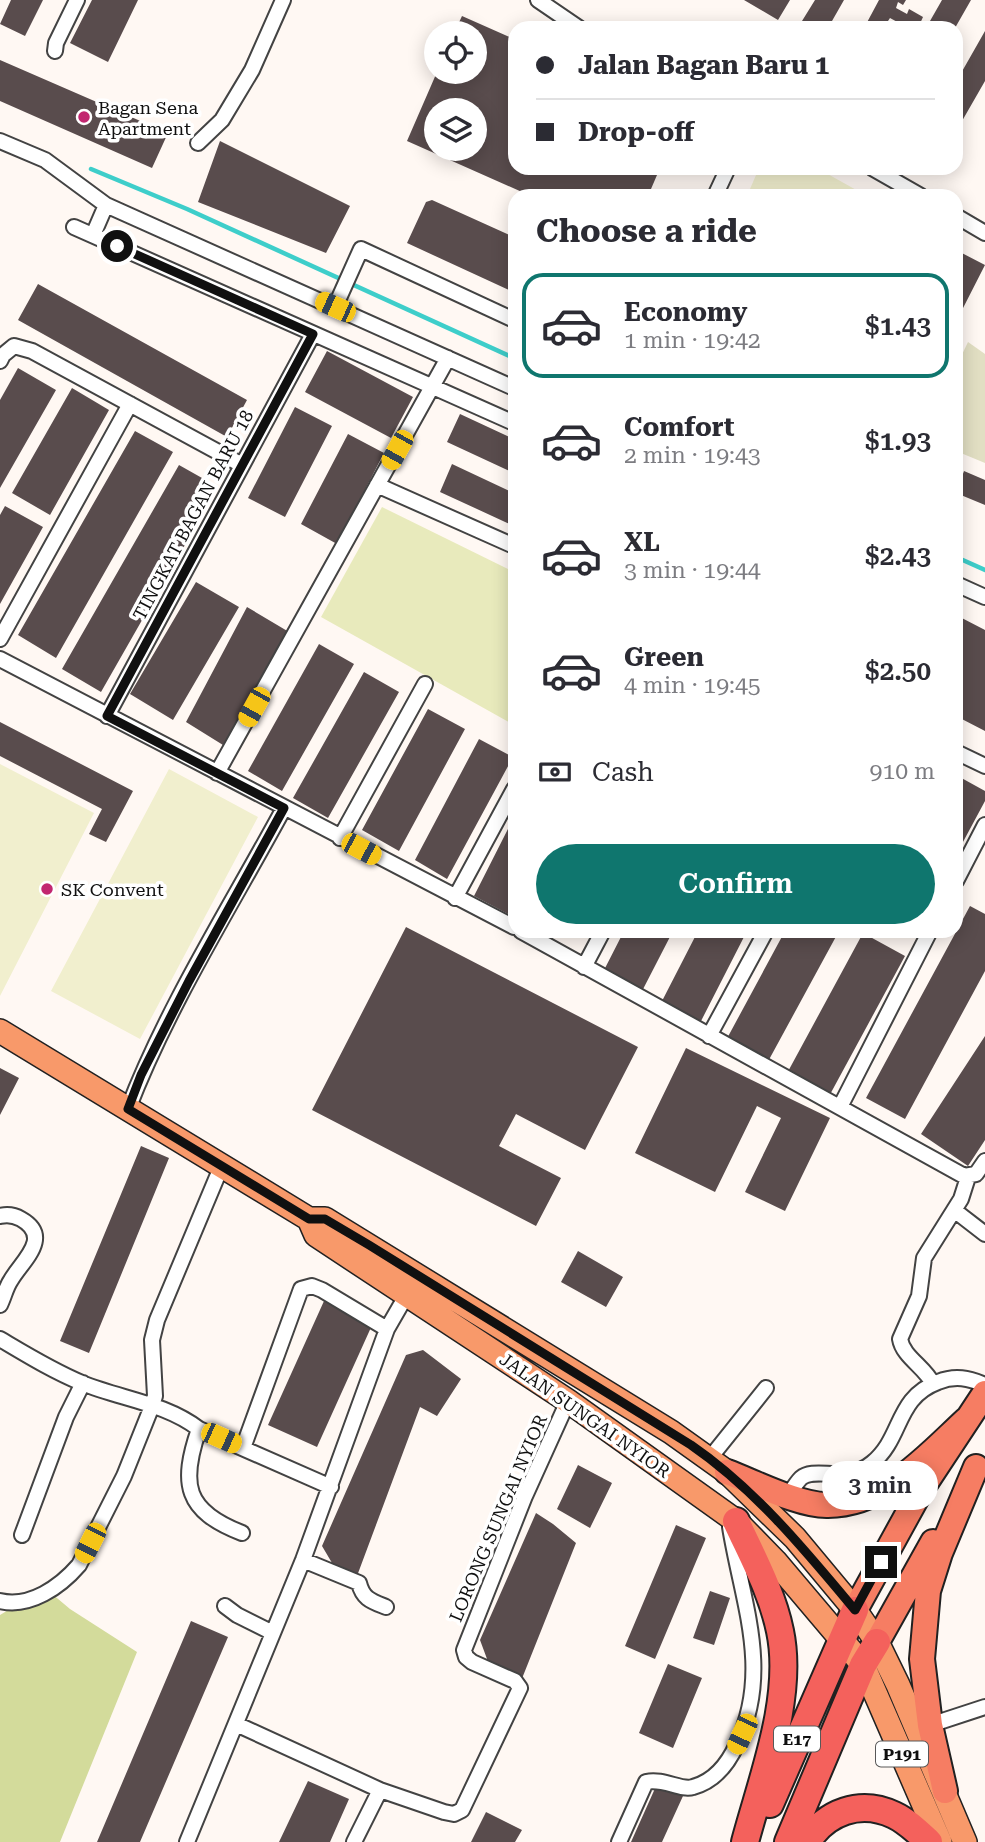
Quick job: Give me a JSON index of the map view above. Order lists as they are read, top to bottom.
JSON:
{
  "streets": {
    "highway": ["E17"],
    "main road": ["JALAN SUNGAI NYIOR", "P191"],
    "street": ["TINGKAT BAGAN BARU 18", "LORONG SUNGAI NYIOR"]
  },
  "crossings": [
    ["JALAN SUNGAI NYIOR", "LORONG SUNGAI NYIOR"],
    ["JALAN SUNGAI NYIOR", "E17"],
    ["JALAN SUNGAI NYIOR", "P191"],
    ["E17", "P191"]
  ],
  "places": ["Bagan Sena Apartment", "SK Convent"],
  "page": {
    "banner": ["Jalan Bagan Baru 1", "Drop-off"],
    "heading": "Choose a ride",
    "list": [
      {
        "name": "Economy",
        "note": "1 min · 19:42",
        "value": "$1.43"
      },
      {
        "name": "Comfort",
        "note": "2 min · 19:43",
        "value": "$1.93"
      },
      {
        "name": "XL",
        "note": "3 min · 19:44",
        "value": "$2.43"
      },
      {
        "name": "Green",
        "note": "4 min · 19:45",
        "value": "$2.50"
      }
    ],
    "pay": ["Cash", "910 m"],
    "buttons": "Confirm",
    "bubble": "3 min"
  }
}
